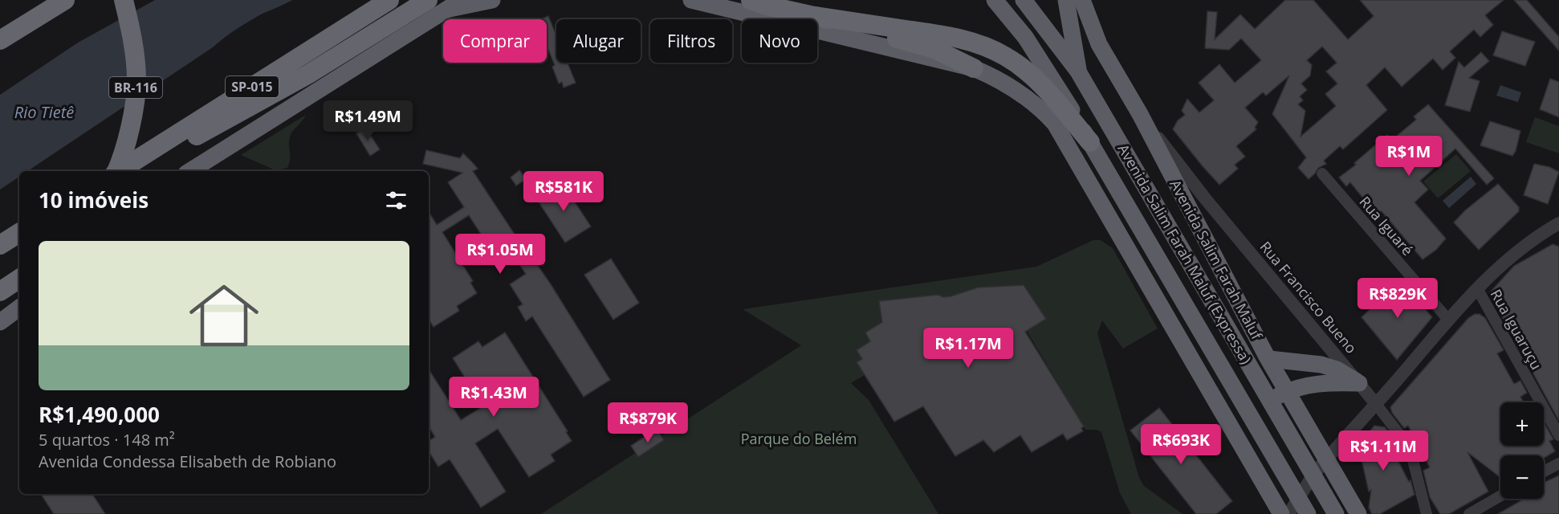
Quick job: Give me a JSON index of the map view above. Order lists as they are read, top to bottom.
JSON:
{
  "streets": {
    "highway": [
      "SP-015",
      "BR-116",
      "Avenida Salim Farah Maluf (Expressa)",
      "Avenida Salim Farah Maluf"
    ],
    "street": ["Rua Iguaré", "Rua Francisco Bueno", "Rua Iguaruçu"]
  },
  "crossings": [
    ["Avenida Salim Farah Maluf", "Rua Francisco Bueno"]
  ],
  "water": ["Rio Tietê"],
  "parks": ["Parque do Belém"],
  "page": {
    "chip": [
      "Comprar",
      "Alugar",
      "Filtros",
      "Novo"
    ],
    "price": [
      "R$1.49M",
      "R$1M",
      "R$581K",
      "R$1.05M",
      "R$829K",
      "R$1.17M",
      "R$1.43M",
      "R$879K",
      "R$693K",
      "R$1.11M"
    ],
    "heading": "10 imóveis",
    "list": [
      {
        "name": "R$1,490,000",
        "note": "5 quartos · 148 m² · Avenida Condessa Elisabeth de Robiano"
      }
    ],
    "map_buttons": ["+", "−"]
  }
}
